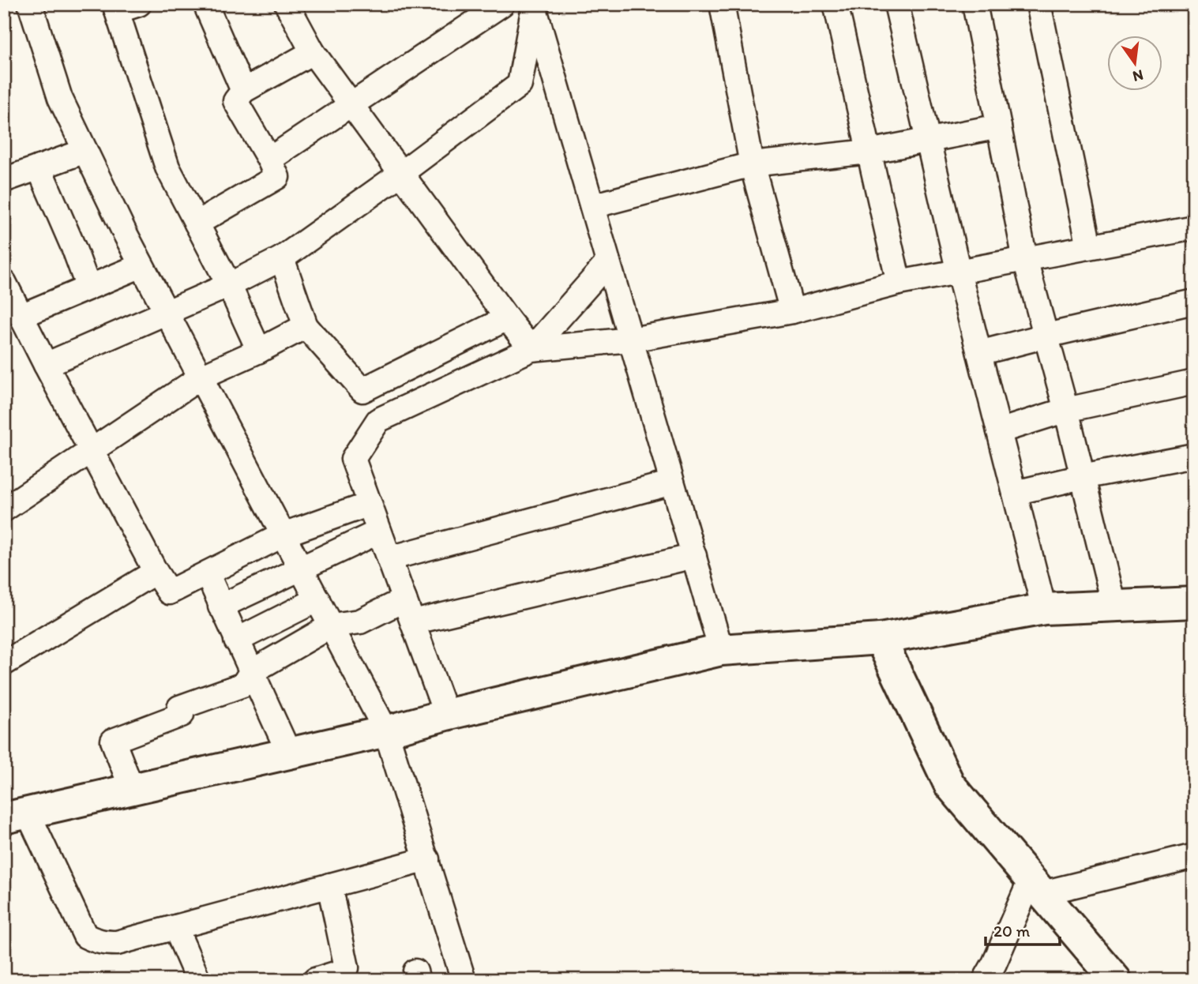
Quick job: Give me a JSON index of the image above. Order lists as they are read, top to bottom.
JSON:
{
  "scale_bar": "20 m",
  "north": "bottom"
}
